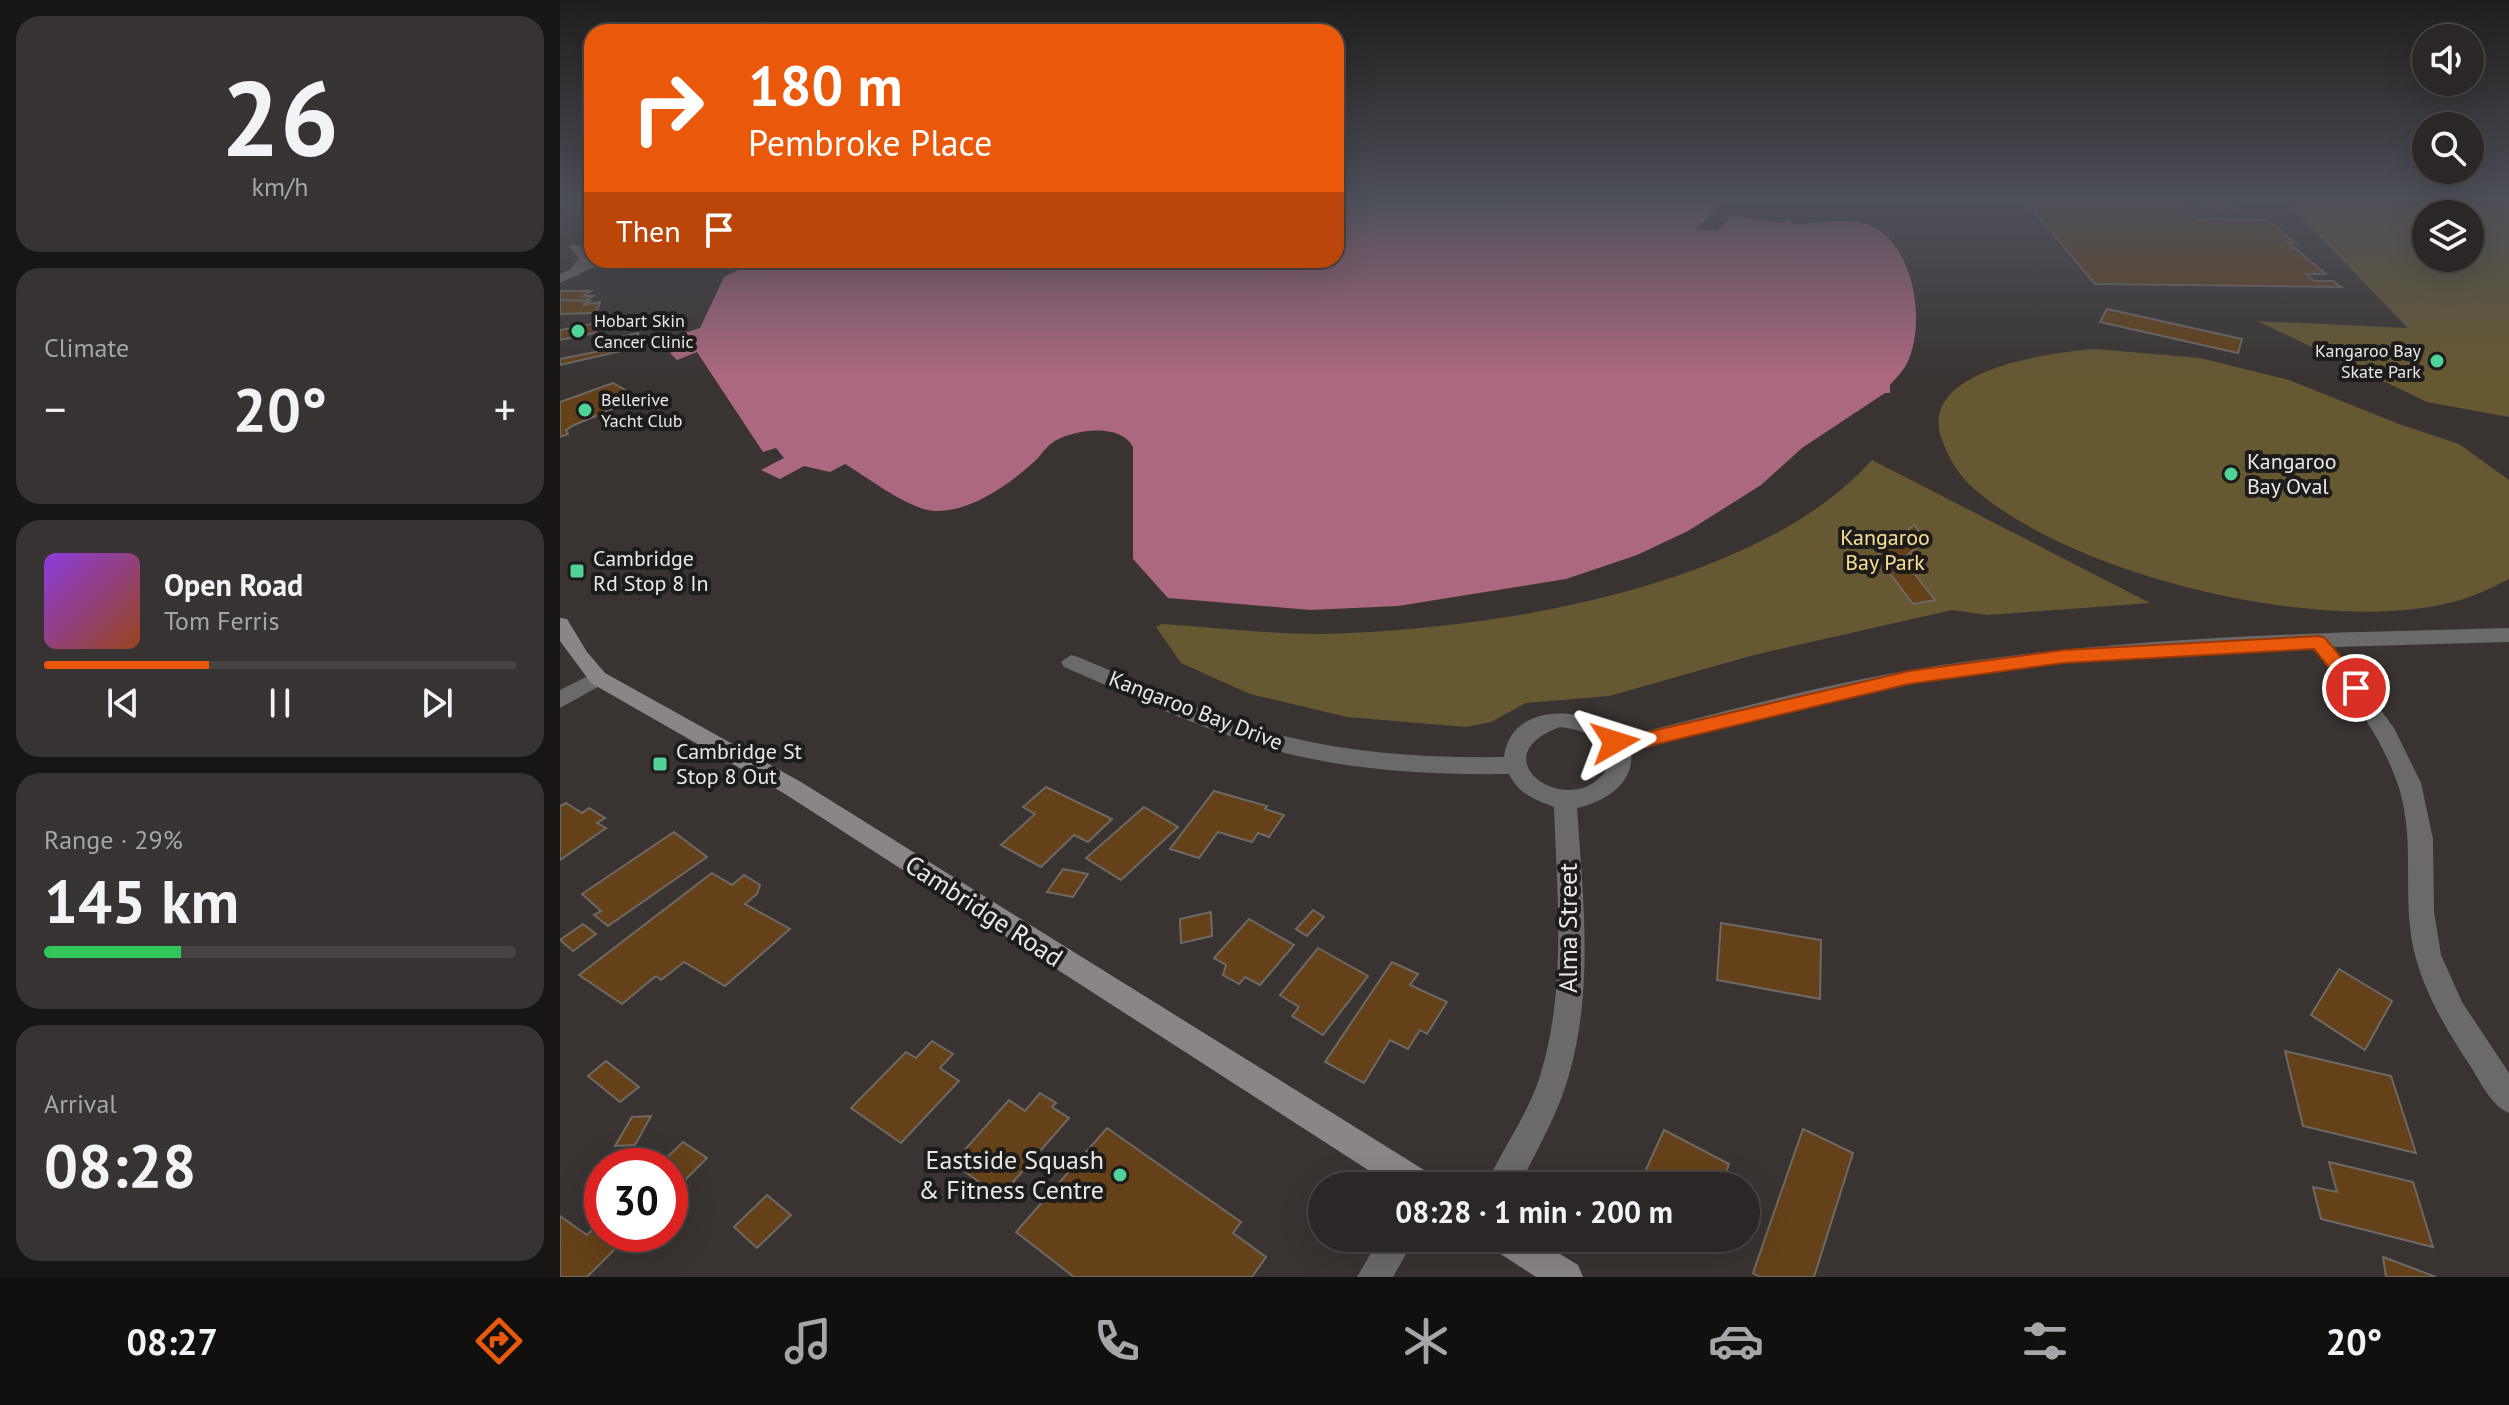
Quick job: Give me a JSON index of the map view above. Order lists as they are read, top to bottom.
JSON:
{
  "streets": {
    "main road": ["Cambridge Road"],
    "street": ["Kangaroo Bay Drive", "Alma Street"]
  },
  "crossings": [
    ["Kangaroo Bay Drive", "Alma Street"]
  ],
  "parks": ["Kangaroo Bay Park"],
  "places": {
    "other": [
      "Hobart Skin Cancer Clinic",
      "Kangaroo Bay Skate Park",
      "Bellerive Yacht Club",
      "Kangaroo Bay Oval",
      "Eastside Squash & Fitness Centre"
    ],
    "transit": ["Cambridge Rd Stop 8 In", "Cambridge St Stop 8 Out"]
  },
  "page": {
    "tile": [
      ["26", "km/h"],
      "Climate",
      ["Range · 29%", "145 km"],
      ["Arrival", "08:28"]
    ],
    "turn": ["180 m", "Pembroke Place"],
    "then": "Then",
    "heat": ["−", "20°", "+"],
    "song": ["Open Road", "Tom Ferris"],
    "limit": "30",
    "trip": "08:28 · 1 min · 200 m",
    "tabs": ["08:27", "20°"]
  }
}
